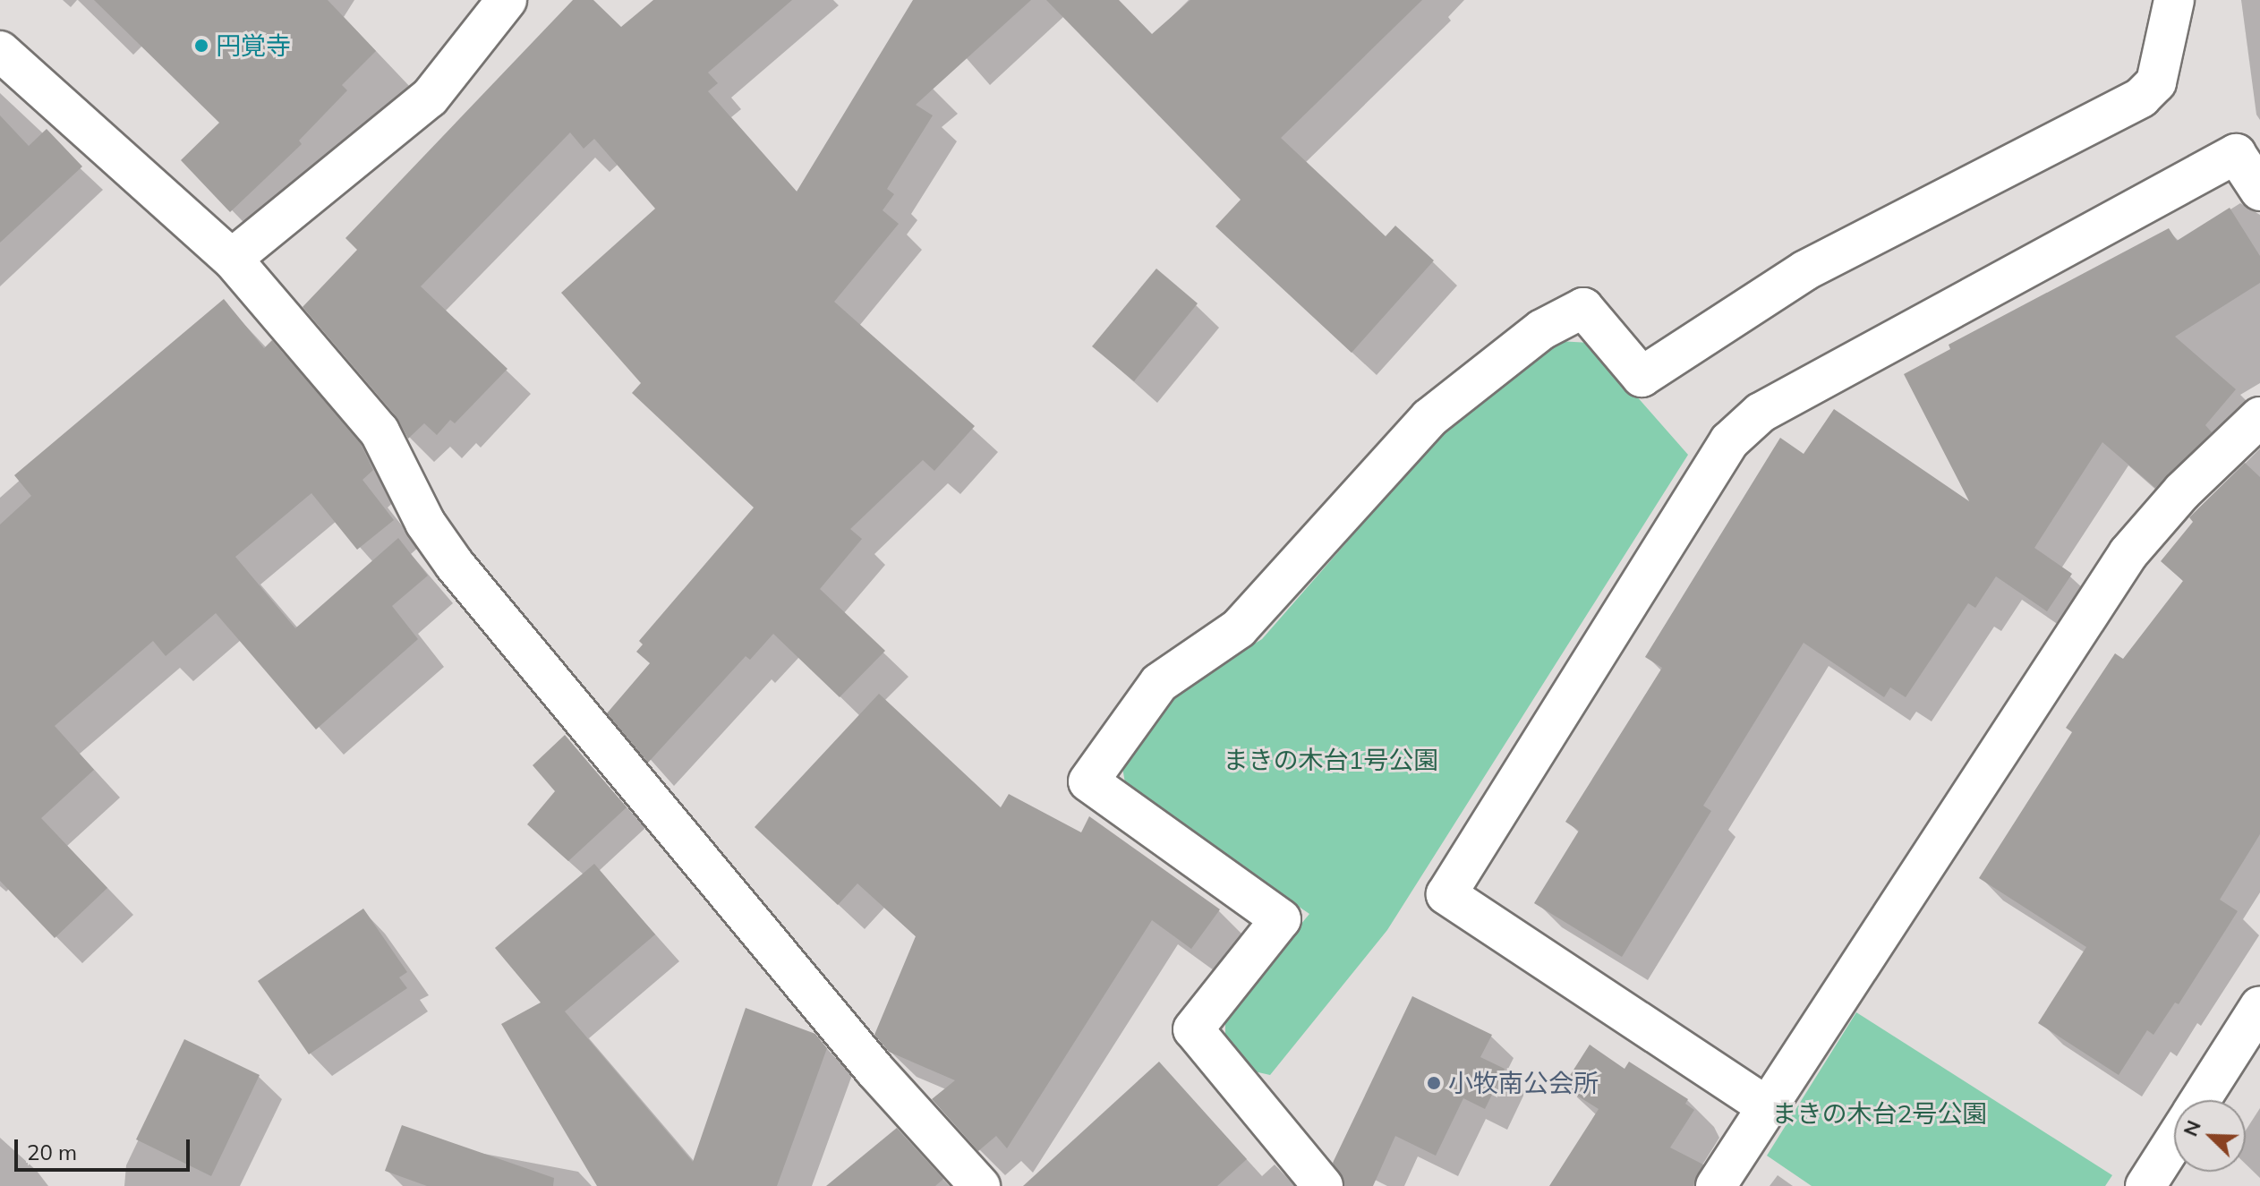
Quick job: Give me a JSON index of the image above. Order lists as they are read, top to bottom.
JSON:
{
  "parks": ["まきの木台1号公園", "まきの木台2号公園"],
  "places": ["円覚寺", "小牧南公会所"],
  "scale_bar": "20 m",
  "north": "top left"
}
